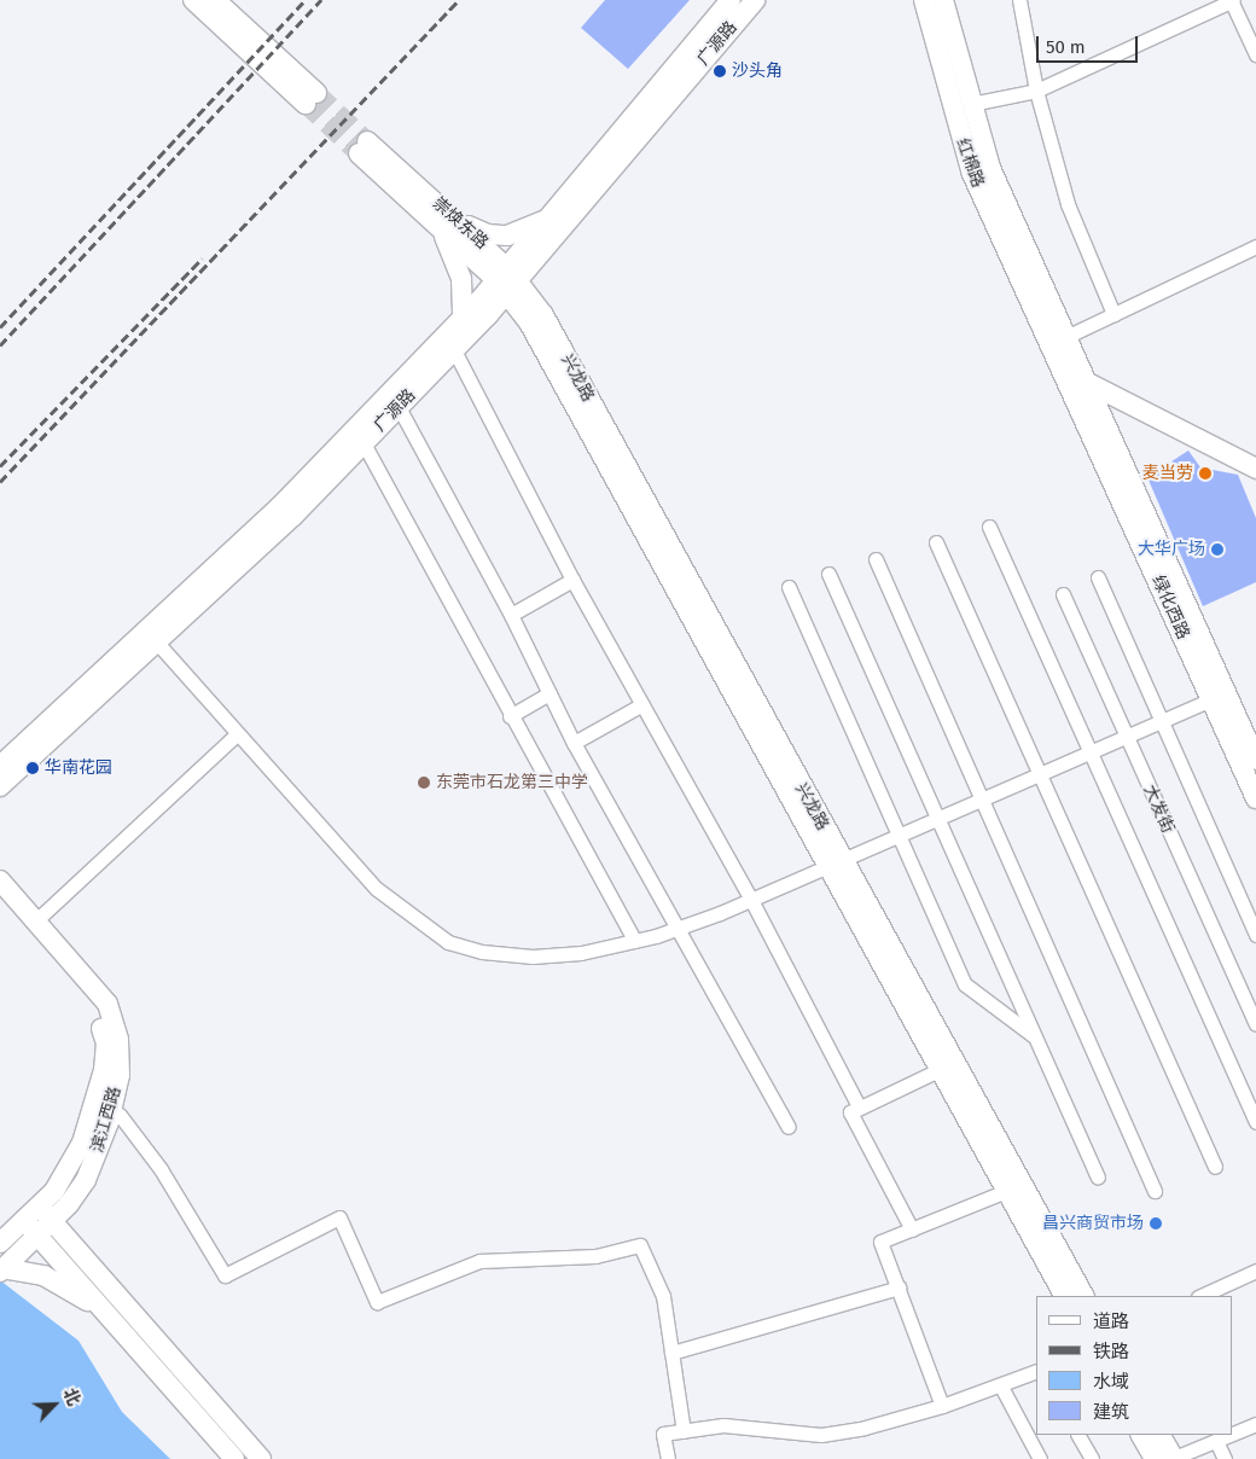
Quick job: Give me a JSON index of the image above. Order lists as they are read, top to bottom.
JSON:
{
  "streets": {
    "main road": [
      "广源路",
      "红棉路",
      "崇焕东路",
      "兴龙路",
      "绿化西路",
      "滨江西路"
    ],
    "street": ["大发街"]
  },
  "crossings": [
    ["广源路", "崇焕东路"],
    ["红棉路", "绿化西路"],
    ["崇焕东路", "兴龙路"]
  ],
  "places": [
    "沙头角",
    "麦当劳",
    "大华广场",
    "华南花园",
    "东莞市石龙第三中学",
    "昌兴商贸市场"
  ],
  "legend": [
    "道路",
    "铁路",
    "水域",
    "建筑"
  ],
  "scale_bar": "50 m",
  "north": "top right"
}
